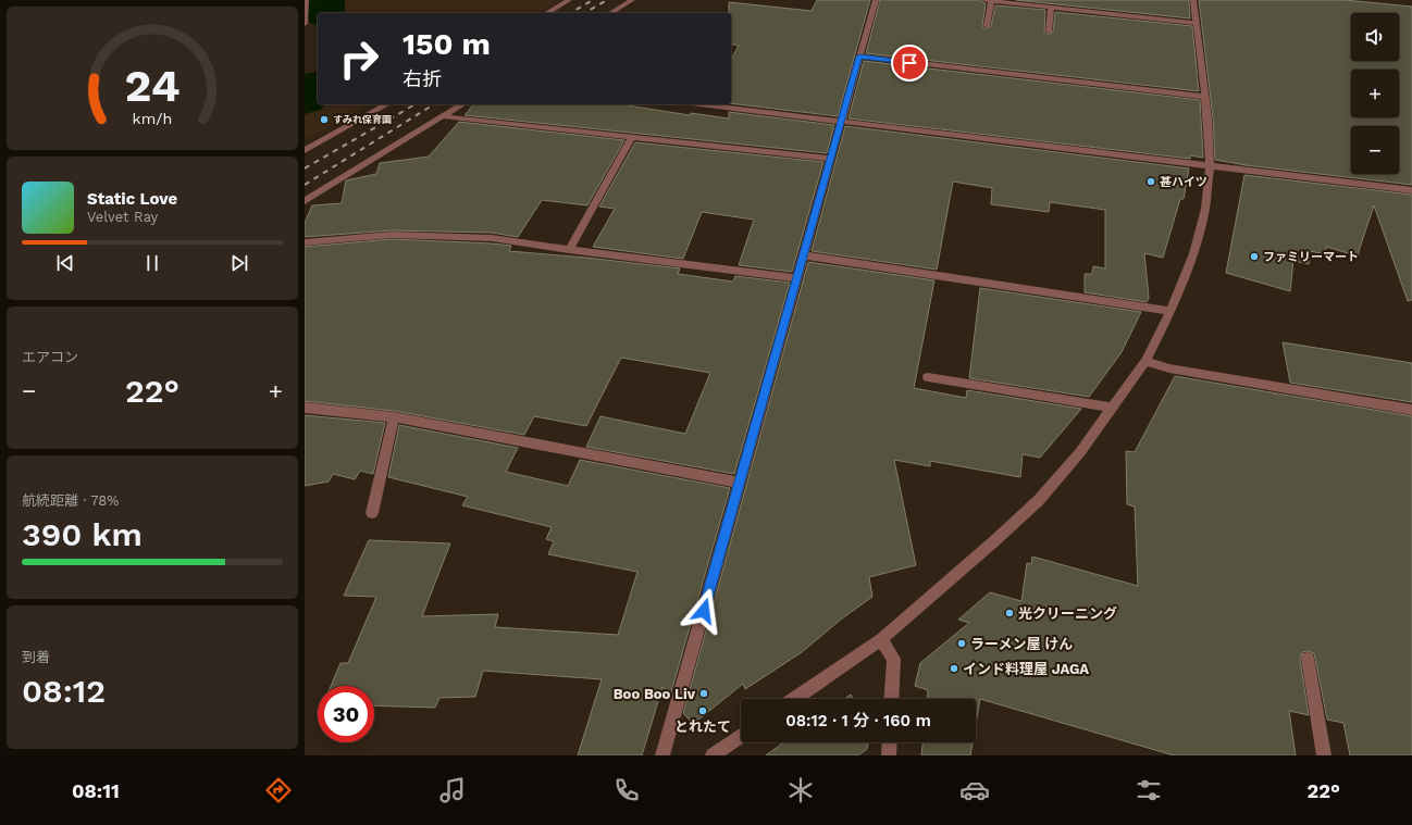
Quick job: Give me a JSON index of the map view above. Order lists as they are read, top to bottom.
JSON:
{
  "places": [
    "すみれ保育園",
    "甚ハイツ",
    "ファミリーマート",
    "光クリーニング",
    "ラーメン屋 けん",
    "インド料理屋 JAGA",
    "Boo Boo Liv",
    "とれたて"
  ],
  "page": {
    "map_buttons": ["+", "−"],
    "turn": ["150 m", "右折"],
    "song": ["Static Love", "Velvet Ray"],
    "tile": [
      "エアコン",
      ["航続距離 · 78%", "390 km"],
      ["到着", "08:12"]
    ],
    "heat": ["−", "22°", "+"],
    "limit": "30",
    "trip": "08:12 · 1 分 · 160 m",
    "tabs": ["08:11", "22°"],
    "gauge": ["24", "km/h"]
  }
}
